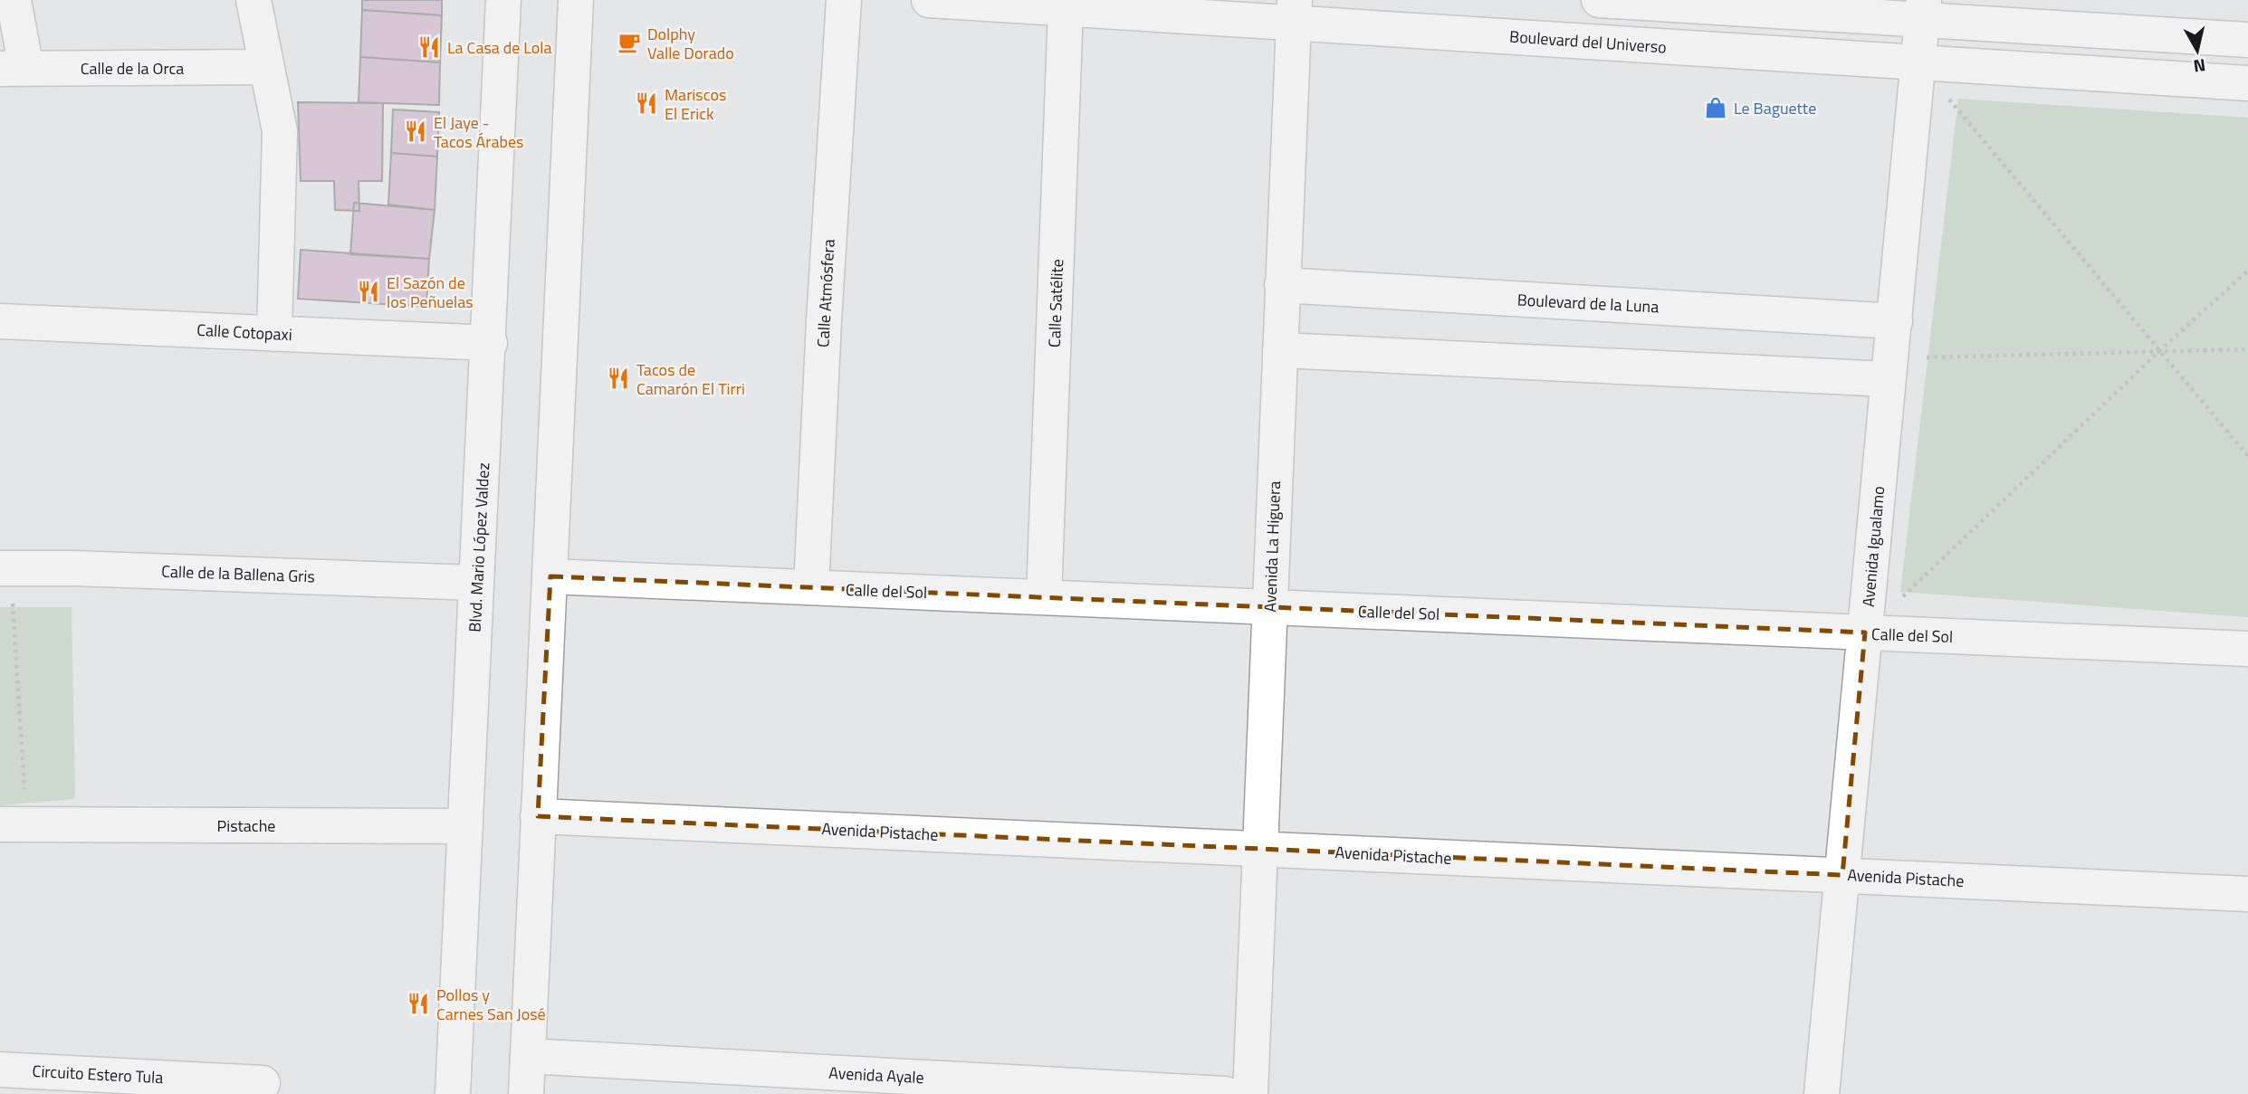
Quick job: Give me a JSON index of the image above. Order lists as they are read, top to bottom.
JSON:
{
  "streets": {
    "street": [
      "Boulevard del Universo",
      "Calle de la Orca",
      "Calle Atmósfera",
      "Calle Satélite",
      "Boulevard de la Luna",
      "Calle Cotopaxi",
      "Avenida La Higuera",
      "Avenida Igualamo",
      "Blvd. Mario López Valdez",
      "Calle de la Ballena Gris",
      "Calle del Sol",
      "Pistache",
      "Avenida Pistache",
      "Circuito Estero Tula",
      "Avenida Ayale"
    ]
  },
  "crossings": [
    ["Boulevard del Universo", "Calle Satélite"],
    ["Boulevard del Universo", "Avenida La Higuera"],
    ["Boulevard del Universo", "Avenida Igualamo"],
    ["Calle Atmósfera", "Calle del Sol"],
    ["Calle Satélite", "Calle del Sol"],
    ["Boulevard de la Luna", "Avenida La Higuera"],
    ["Boulevard de la Luna", "Avenida Igualamo"],
    ["Calle Cotopaxi", "Blvd. Mario López Valdez"],
    ["Avenida La Higuera", "Calle del Sol"],
    ["Avenida La Higuera", "Avenida Pistache"],
    ["Avenida Igualamo", "Calle del Sol"],
    ["Avenida Igualamo", "Avenida Pistache"],
    ["Blvd. Mario López Valdez", "Calle de la Ballena Gris"],
    ["Blvd. Mario López Valdez", "Pistache"]
  ],
  "places": {
    "cafe": ["Dolphy Valle Dorado"],
    "restaurant": [
      "La Casa de Lola",
      "Mariscos El Erick",
      "El Jaye - Tacos Árabes",
      "El Sazón de los Peñuelas",
      "Tacos de Camarón El Tirri",
      "Pollos y Carnes San José"
    ],
    "shop": ["Le Baguette"]
  },
  "north": "bottom"
}
